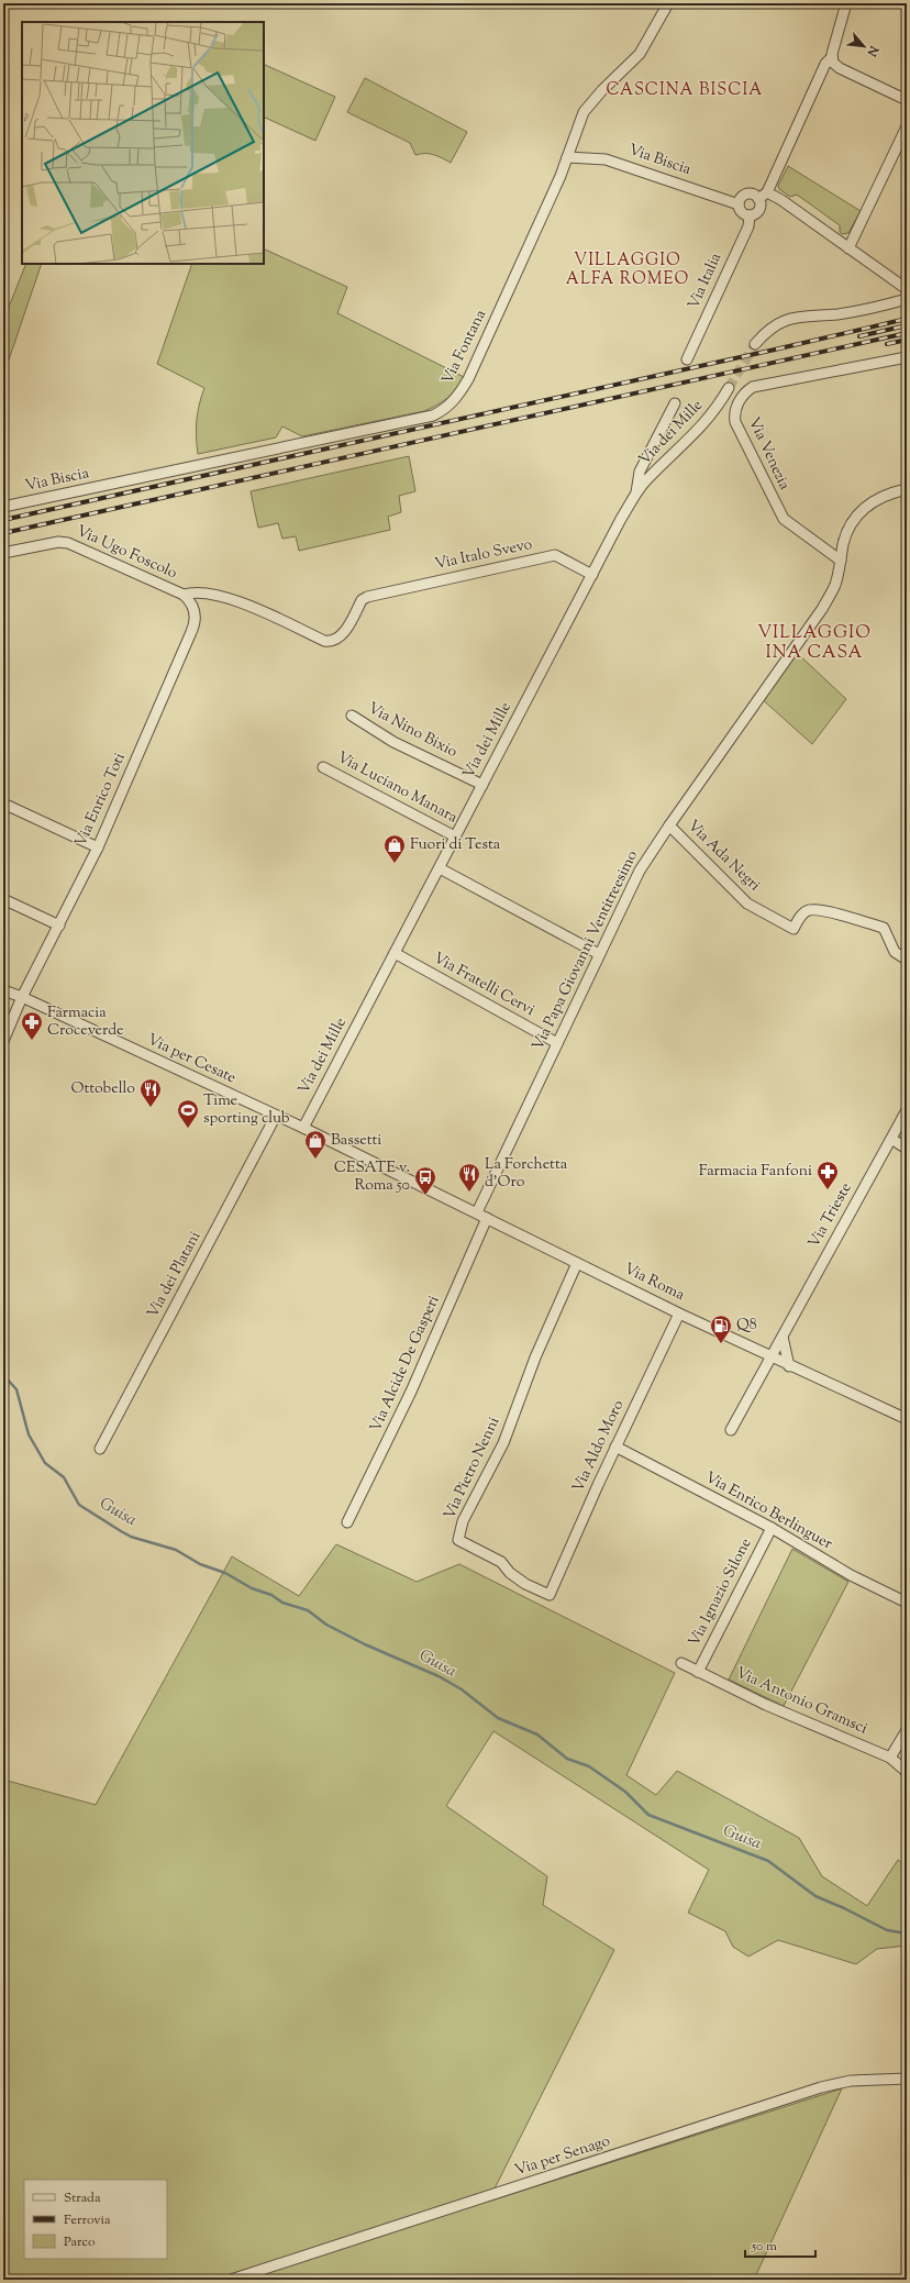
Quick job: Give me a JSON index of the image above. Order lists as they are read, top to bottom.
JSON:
{
  "streets": {
    "street": [
      "Via Biscia",
      "Via Italia",
      "Via Fontana",
      "Via dei Mille",
      "Via Venezia",
      "Via Ugo Foscolo",
      "Via Italo Svevo",
      "Via Nino Bixio",
      "Via Luciano Manara",
      "Via Enrico Toti",
      "Via Ada Negri",
      "Via Papa Giovanni Ventitreesimo",
      "Via Fratelli Cervi",
      "Via per Cesate",
      "Via Trieste",
      "Via dei Platani",
      "Via Roma",
      "Via Alcide De Gasperi",
      "Via Aldo Moro",
      "Via Pietro Nenni",
      "Via Enrico Berlinguer",
      "Via Ignazio Silone",
      "Via Antonio Gramsci",
      "Via per Senago"
    ]
  },
  "crossings": [
    ["Via Biscia", "Via Italia"],
    ["Via Biscia", "Via Fontana"],
    ["Via dei Mille", "Via Italo Svevo"],
    ["Via dei Mille", "Via Nino Bixio"],
    ["Via dei Mille", "Via Luciano Manara"],
    ["Via dei Mille", "Via Fratelli Cervi"],
    ["Via dei Mille", "Via per Cesate"],
    ["Via Venezia", "Via Papa Giovanni Ventitreesimo"],
    ["Via Ugo Foscolo", "Via Italo Svevo"],
    ["Via Ugo Foscolo", "Via Enrico Toti"],
    ["Via Enrico Toti", "Via per Cesate"],
    ["Via Ada Negri", "Via Papa Giovanni Ventitreesimo"],
    ["Via Papa Giovanni Ventitreesimo", "Via Fratelli Cervi"],
    ["Via Papa Giovanni Ventitreesimo", "Via Roma"],
    ["Via per Cesate", "Via dei Platani"],
    ["Via per Cesate", "Via Roma"],
    ["Via Trieste", "Via Roma"],
    ["Via Roma", "Via Alcide De Gasperi"],
    ["Via Roma", "Via Aldo Moro"],
    ["Via Roma", "Via Pietro Nenni"],
    ["Via Aldo Moro", "Via Pietro Nenni"],
    ["Via Aldo Moro", "Via Enrico Berlinguer"],
    ["Via Enrico Berlinguer", "Via Ignazio Silone"],
    ["Via Ignazio Silone", "Via Antonio Gramsci"]
  ],
  "districts": ["CASCINA BISCIA", "VILLAGGIO ALFA ROMEO", "VILLAGGIO INA CASA"],
  "water": ["Guisa"],
  "places": {
    "shop": ["Fuori di Testa", "Bassetti"],
    "pharmacy": ["Farmacia Croceverde", "Farmacia Fanfoni"],
    "restaurant": ["Ottobello", "La Forchetta d'Oro"],
    "sports": ["Time sporting club"],
    "bus stop": ["CESATE v. Roma 50"],
    "fuel station": ["Q8"]
  },
  "legend": ["Strada", "Ferrovia", "Parco"],
  "scale_bar": "50 m",
  "north": "bottom right"
}
